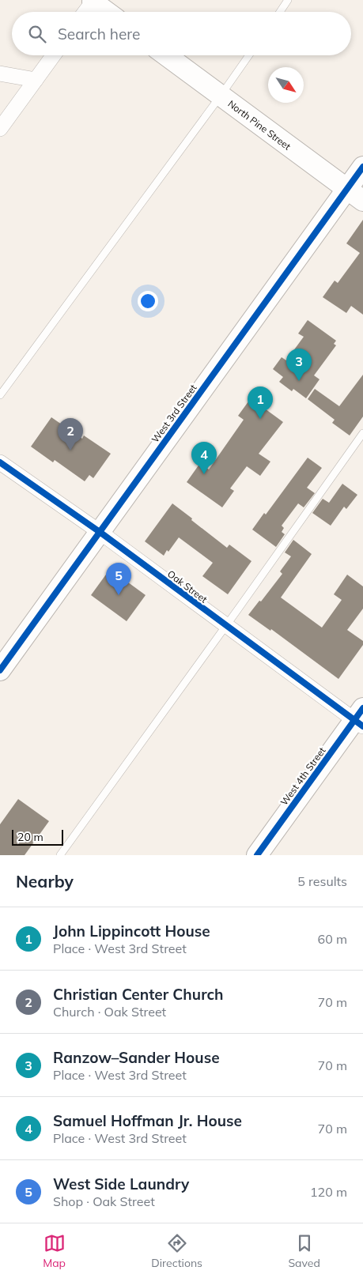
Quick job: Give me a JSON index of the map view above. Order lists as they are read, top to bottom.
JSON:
{
  "streets": {
    "main road": ["North Pine Street", "West 3rd Street", "West 4th Street"],
    "street": ["Oak Street"]
  },
  "crossings": [
    ["North Pine Street", "West 3rd Street"],
    ["West 3rd Street", "Oak Street"],
    ["Oak Street", "West 4th Street"]
  ],
  "scale_bar": "20 m",
  "north": "bottom right",
  "page": {
    "search": "Search here",
    "pins": [
      "3",
      "1",
      "2",
      "4",
      "5"
    ],
    "scale": "20 m",
    "heading": ["Nearby", "5 results"],
    "list": [
      {
        "mark": "1",
        "name": "John Lippincott House",
        "note": "Place · West 3rd Street",
        "value": "60 m"
      },
      {
        "mark": "2",
        "name": "Christian Center Church",
        "note": "Church · Oak Street",
        "value": "70 m"
      },
      {
        "mark": "3",
        "name": "Ranzow–Sander House",
        "note": "Place · West 3rd Street",
        "value": "70 m"
      },
      {
        "mark": "4",
        "name": "Samuel Hoffman Jr. House",
        "note": "Place · West 3rd Street",
        "value": "70 m"
      },
      {
        "mark": "5",
        "name": "West Side Laundry",
        "note": "Shop · Oak Street",
        "value": "120 m"
      }
    ],
    "nav": ["Map", "Directions", "Saved"]
  }
}
